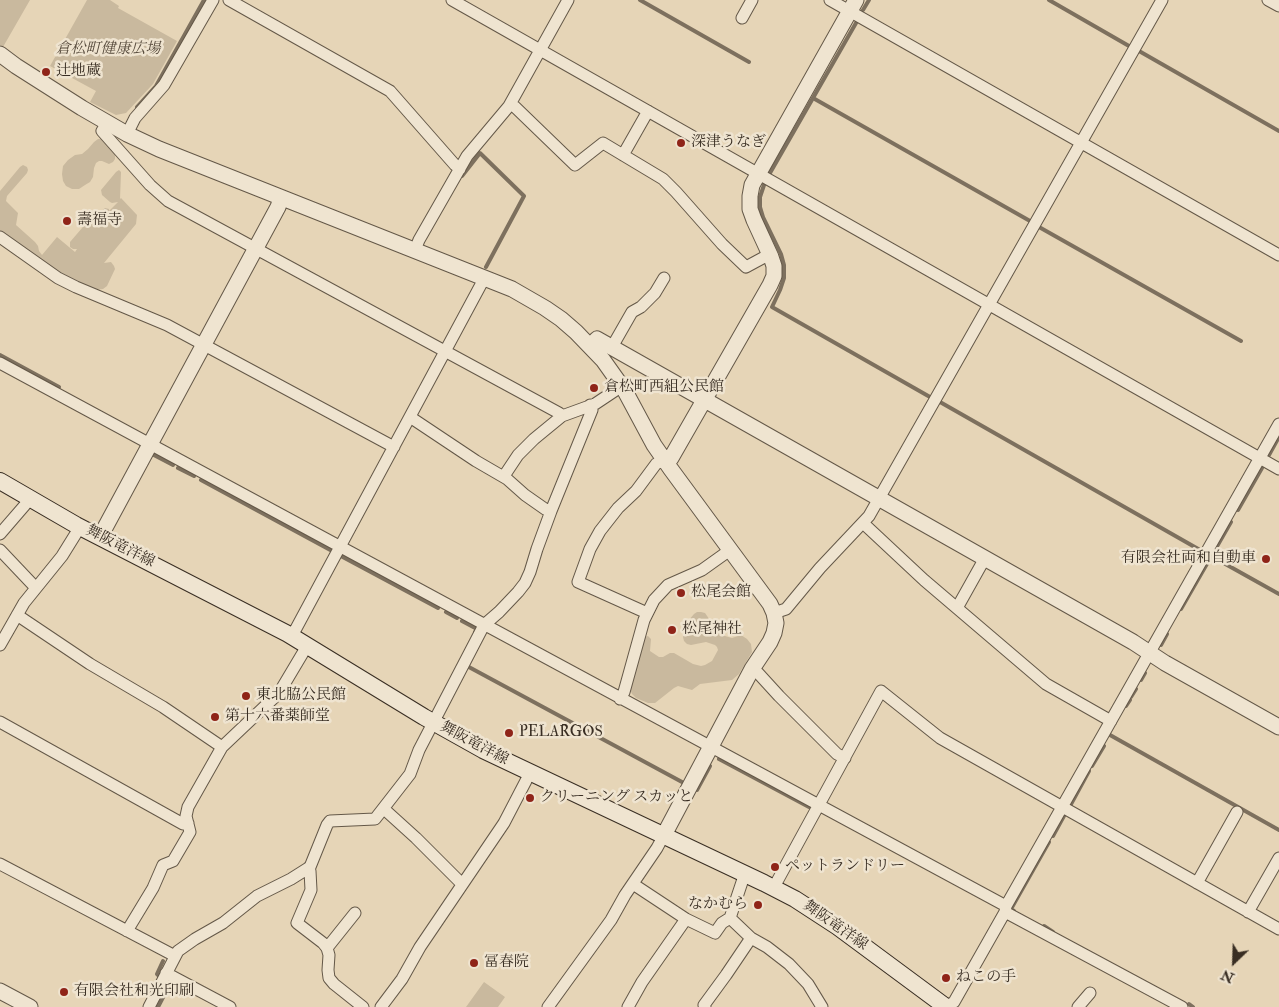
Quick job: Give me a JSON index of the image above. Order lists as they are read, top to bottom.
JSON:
{
  "streets": {
    "main road": ["舞阪竜洋線"]
  },
  "parks": ["倉松町健康広場"],
  "places": [
    "辻地蔵",
    "深津うなぎ",
    "壽福寺",
    "倉松町西組公民館",
    "有限会社両和自動車",
    "松尾会館",
    "松尾神社",
    "東北脇公民館",
    "第十六番薬師堂",
    "PELARGOS",
    "クリーニング スカッと",
    "ペットランドリー",
    "なかむら",
    "冨春院",
    "ねこの手",
    "有限会社和光印刷"
  ],
  "north": "bottom left"
}
